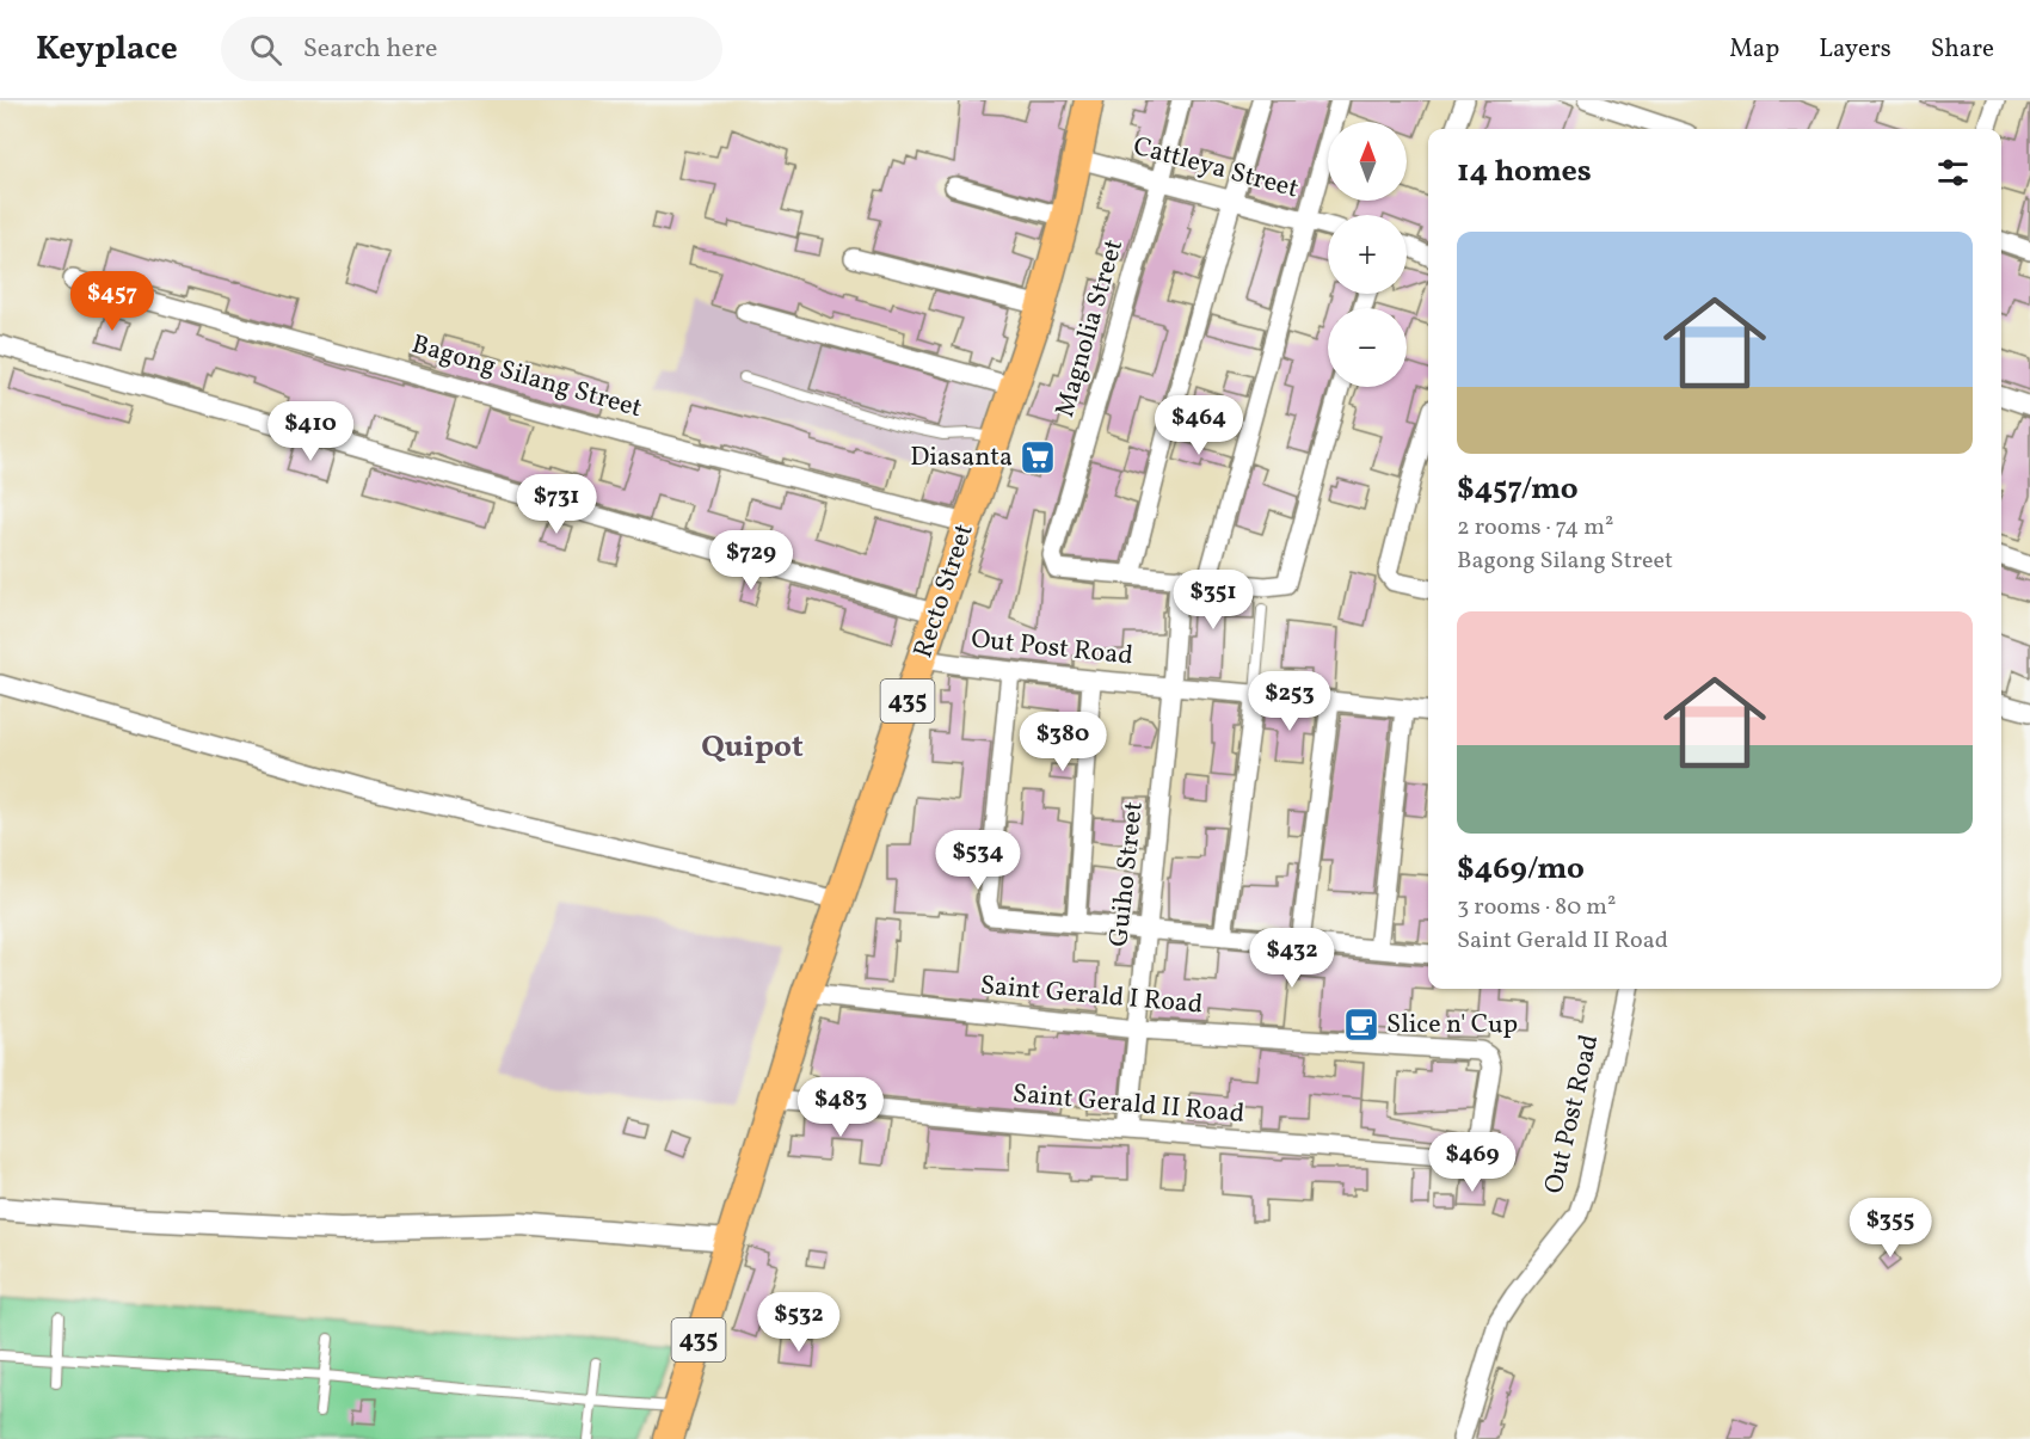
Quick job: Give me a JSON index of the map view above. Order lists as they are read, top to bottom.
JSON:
{
  "streets": {
    "main road": ["Recto Street", "435"],
    "street": [
      "Cattleya Street",
      "Magnolia Street",
      "Bagong Silang Street",
      "Out Post Road",
      "Guiho Street",
      "Saint Gerald I Road",
      "Saint Gerald II Road"
    ]
  },
  "crossings": [
    ["Cattleya Street", "Magnolia Street"],
    ["Cattleya Street", "Recto Street"],
    ["Bagong Silang Street", "Recto Street"],
    ["Recto Street", "Out Post Road"],
    ["Recto Street", "435"],
    ["Recto Street", "Saint Gerald I Road"],
    ["Recto Street", "Saint Gerald II Road"],
    ["Out Post Road", "Guiho Street"],
    ["Guiho Street", "Saint Gerald I Road"],
    ["Guiho Street", "Saint Gerald II Road"],
    ["Saint Gerald I Road", "Saint Gerald II Road"]
  ],
  "districts": ["Quipot"],
  "places": {
    "supermarket": ["Diasanta"],
    "cafe": ["Slice n' Cup"]
  },
  "north": "top",
  "page": {
    "header": "Keyplace",
    "search": "Search here",
    "nav": ["Map", "Layers", "Share"],
    "map_buttons": ["+", "−"],
    "heading": "14 homes",
    "list": [
      {
        "name": "$457/mo",
        "note": "2 rooms · 74 m² · Bagong Silang Street"
      },
      {
        "name": "$469/mo",
        "note": "3 rooms · 80 m² · Saint Gerald II Road"
      }
    ],
    "price": [
      "$457",
      "$464",
      "$410",
      "$731",
      "$729",
      "$351",
      "$253",
      "$380",
      "$534",
      "$432",
      "$483",
      "$469",
      "$355",
      "$532"
    ]
  }
}
